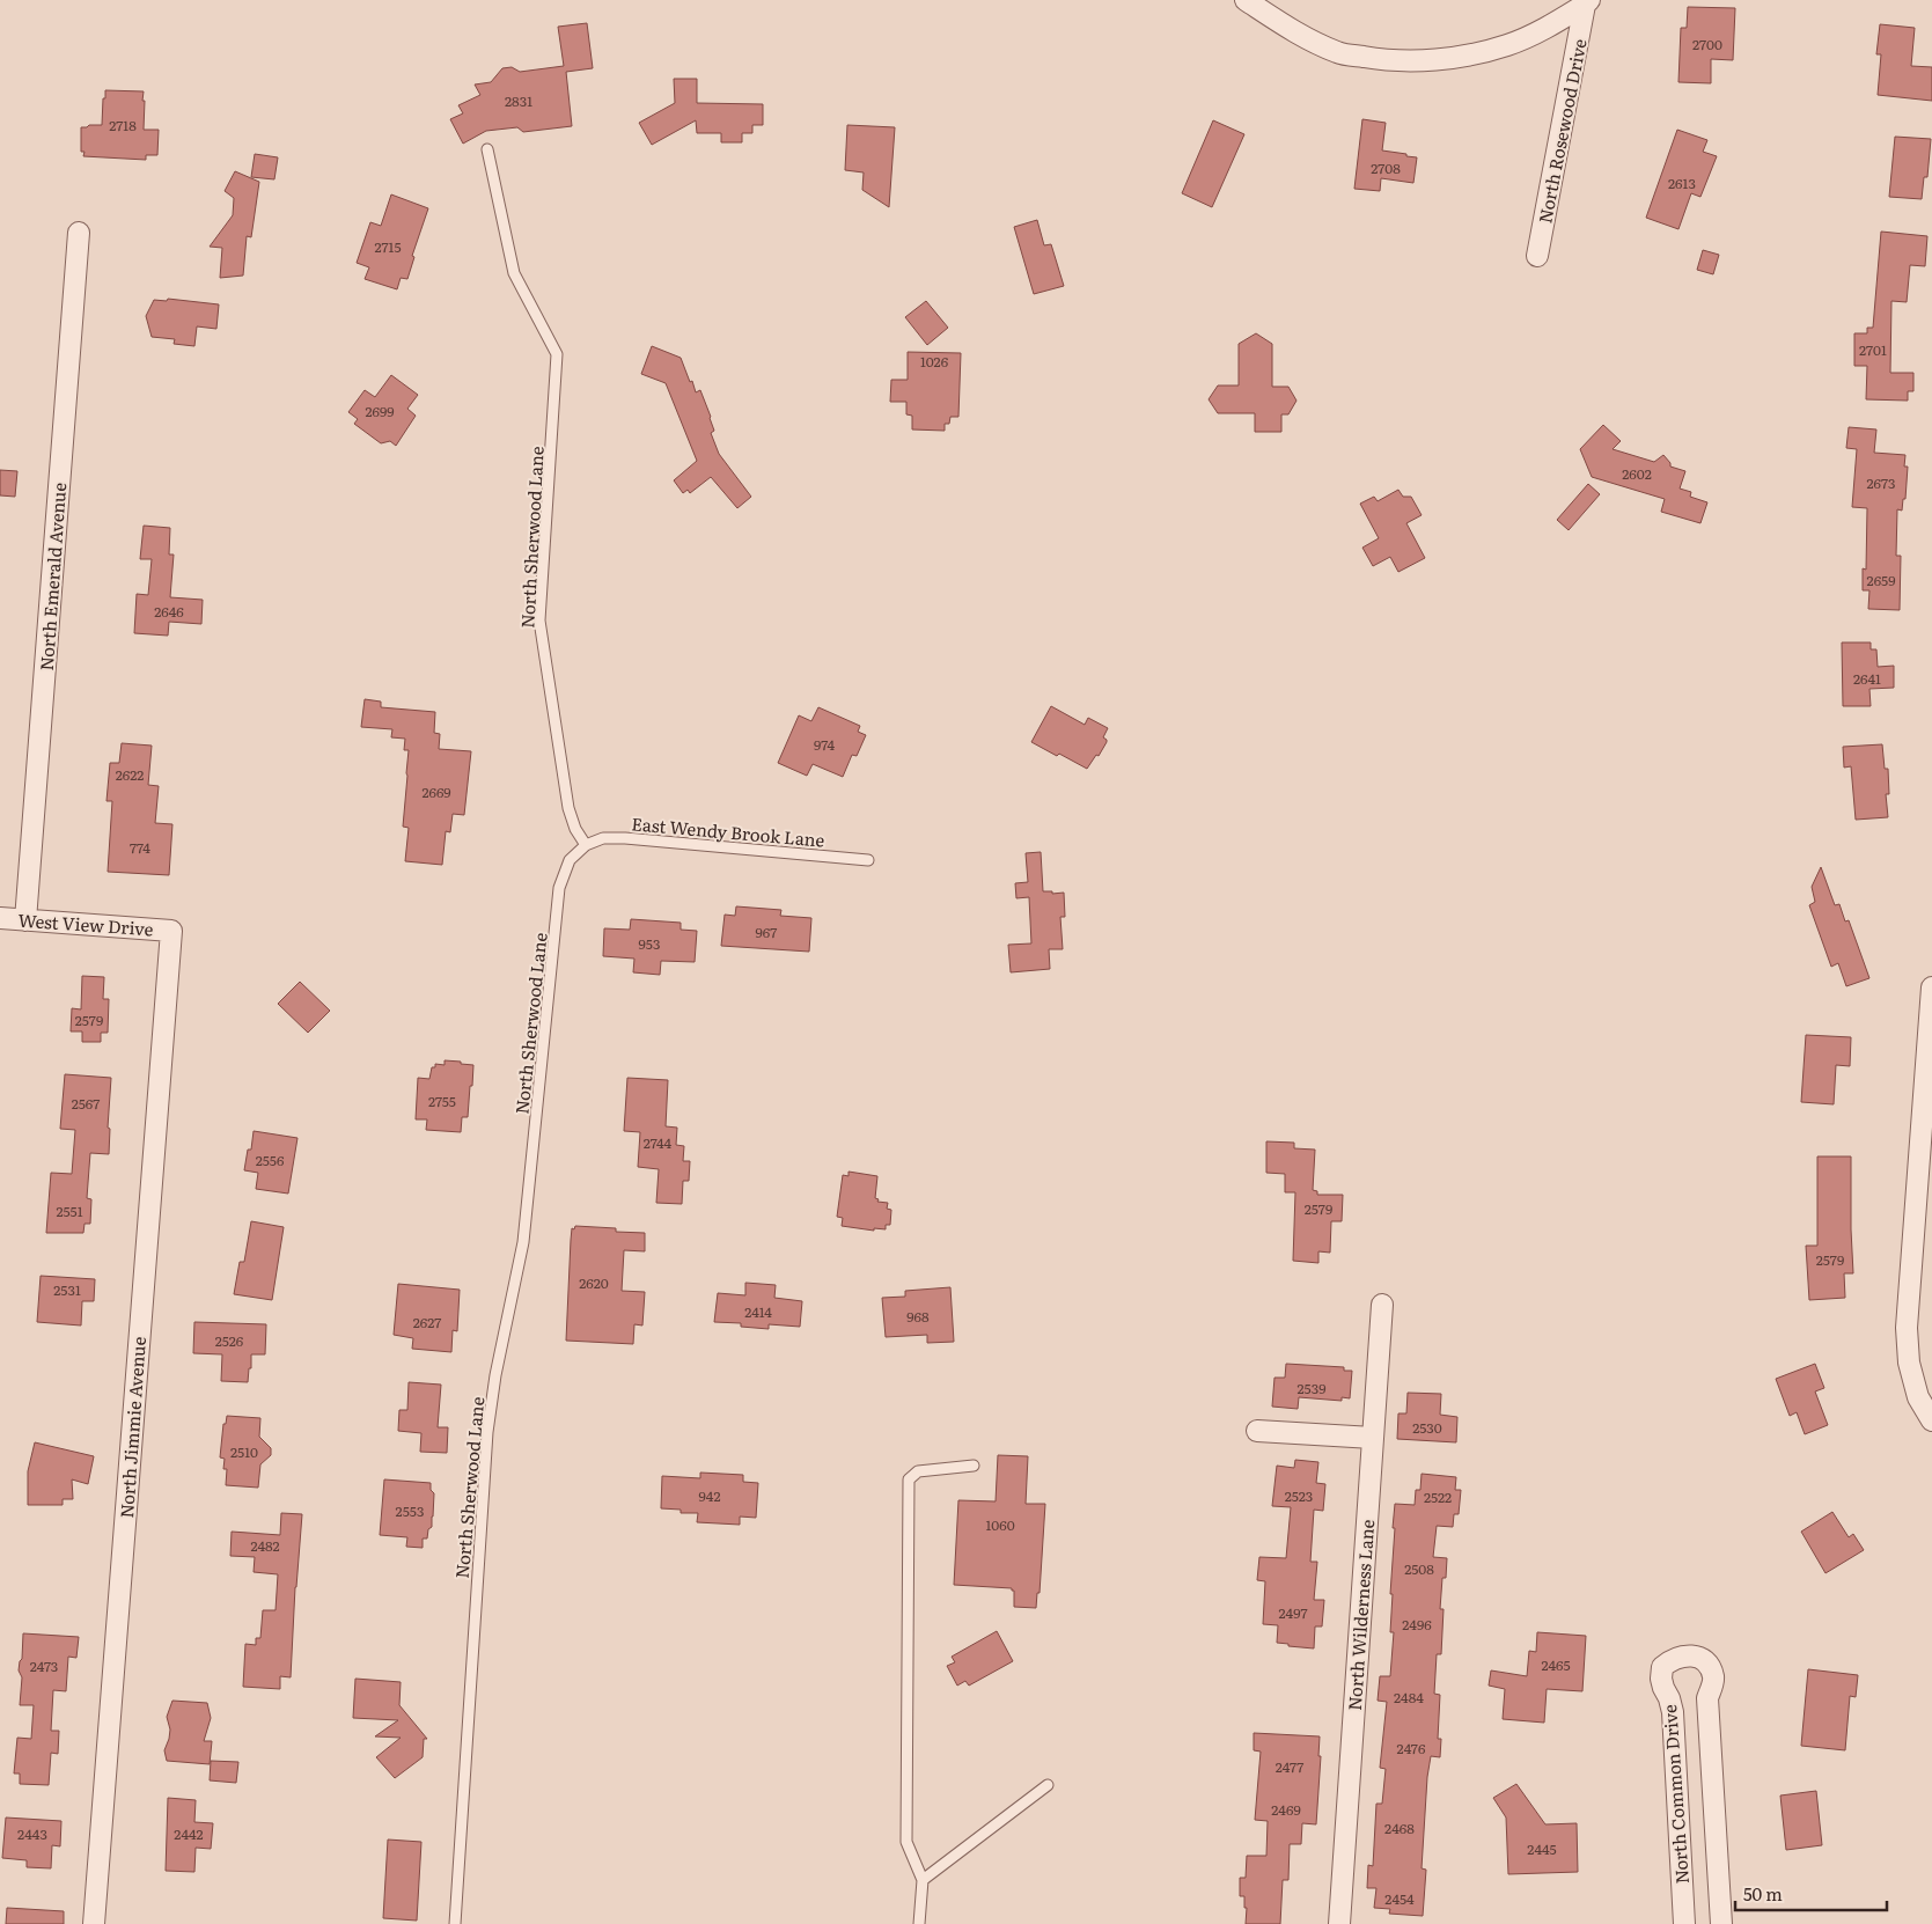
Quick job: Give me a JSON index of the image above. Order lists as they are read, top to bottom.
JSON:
{
  "streets": {
    "street": [
      "North Rosewood Drive",
      "North Emerald Avenue",
      "West View Drive",
      "North Jimmie Avenue",
      "North Wilderness Lane",
      "North Common Drive"
    ],
    "lane": ["North Sherwood Lane", "East Wendy Brook Lane"]
  },
  "crossings": [
    ["North Sherwood Lane", "East Wendy Brook Lane"],
    ["North Emerald Avenue", "West View Drive"],
    ["West View Drive", "North Jimmie Avenue"]
  ],
  "house_numbers": [
    "2700",
    "2831",
    "2718",
    "2708",
    "2613",
    "2715",
    "2701",
    "1026",
    "2699",
    "2602",
    "2673",
    "2659",
    "2646",
    "2641",
    "974",
    "2622",
    "2669",
    "774",
    "967",
    "953",
    "2579",
    "2755",
    "2567",
    "2744",
    "2556",
    "2579",
    "2551",
    "2579",
    "2620",
    "2531",
    "2414",
    "968",
    "2627",
    "2526",
    "2539",
    "2530",
    "2510",
    "942",
    "2523",
    "2522",
    "2553",
    "1060",
    "2482",
    "2508",
    "2497",
    "2496",
    "2465",
    "2473",
    "2484",
    "2476",
    "2477",
    "2469",
    "2468",
    "2443",
    "2442",
    "2445",
    "2454"
  ],
  "scale_bar": "50 m"
}
